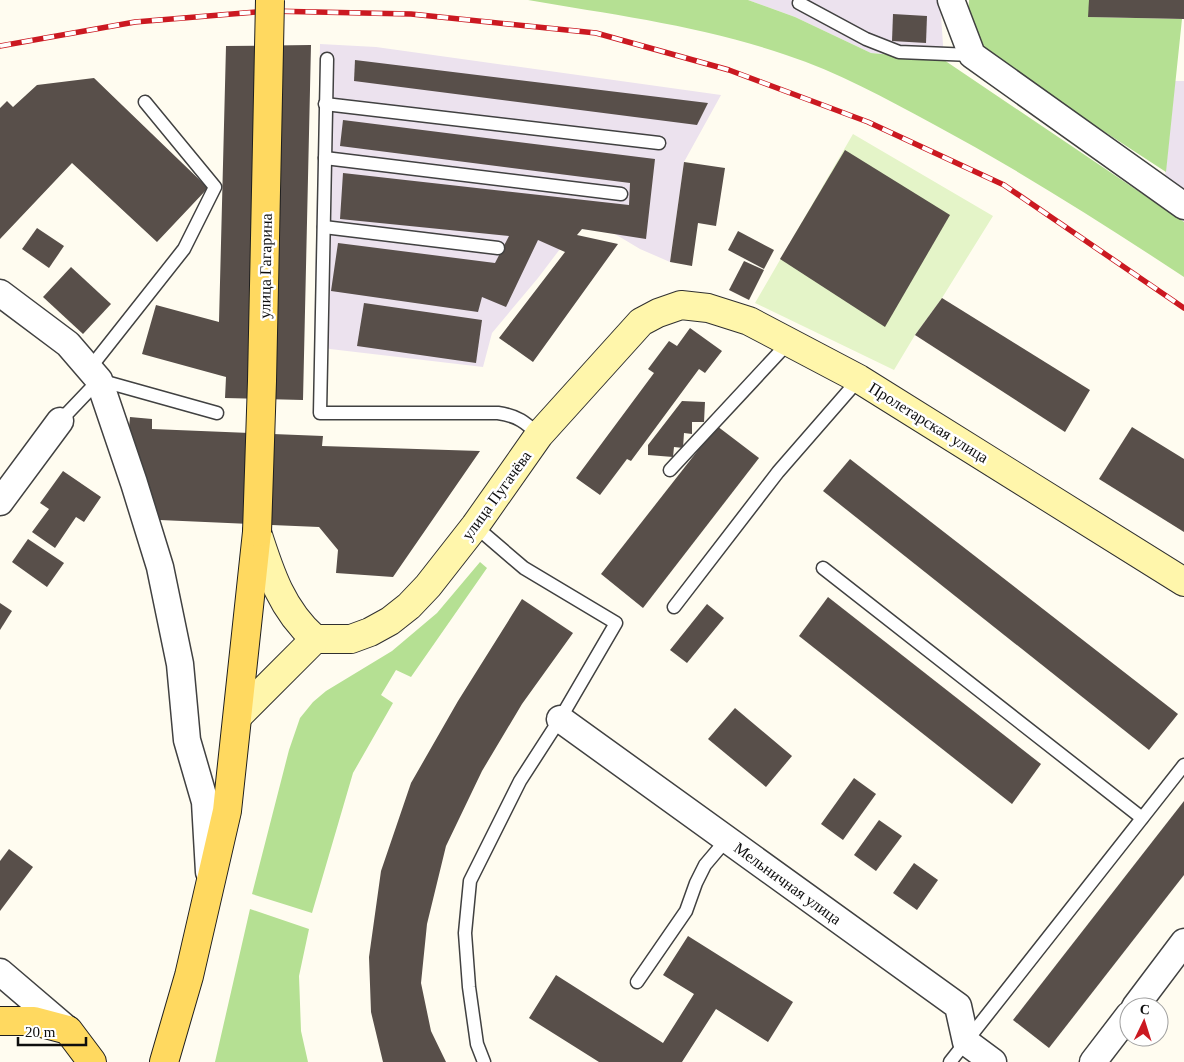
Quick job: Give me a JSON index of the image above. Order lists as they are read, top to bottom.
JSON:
{
  "streets": {
    "main road": ["улица Гагарина", "Пролетарская улица", "улица Пугачёва"],
    "street": ["Мельничная улица"]
  },
  "crossings": [
    ["Пролетарская улица", "улица Пугачёва"]
  ],
  "scale_bar": "20 m",
  "north": "top"
}
